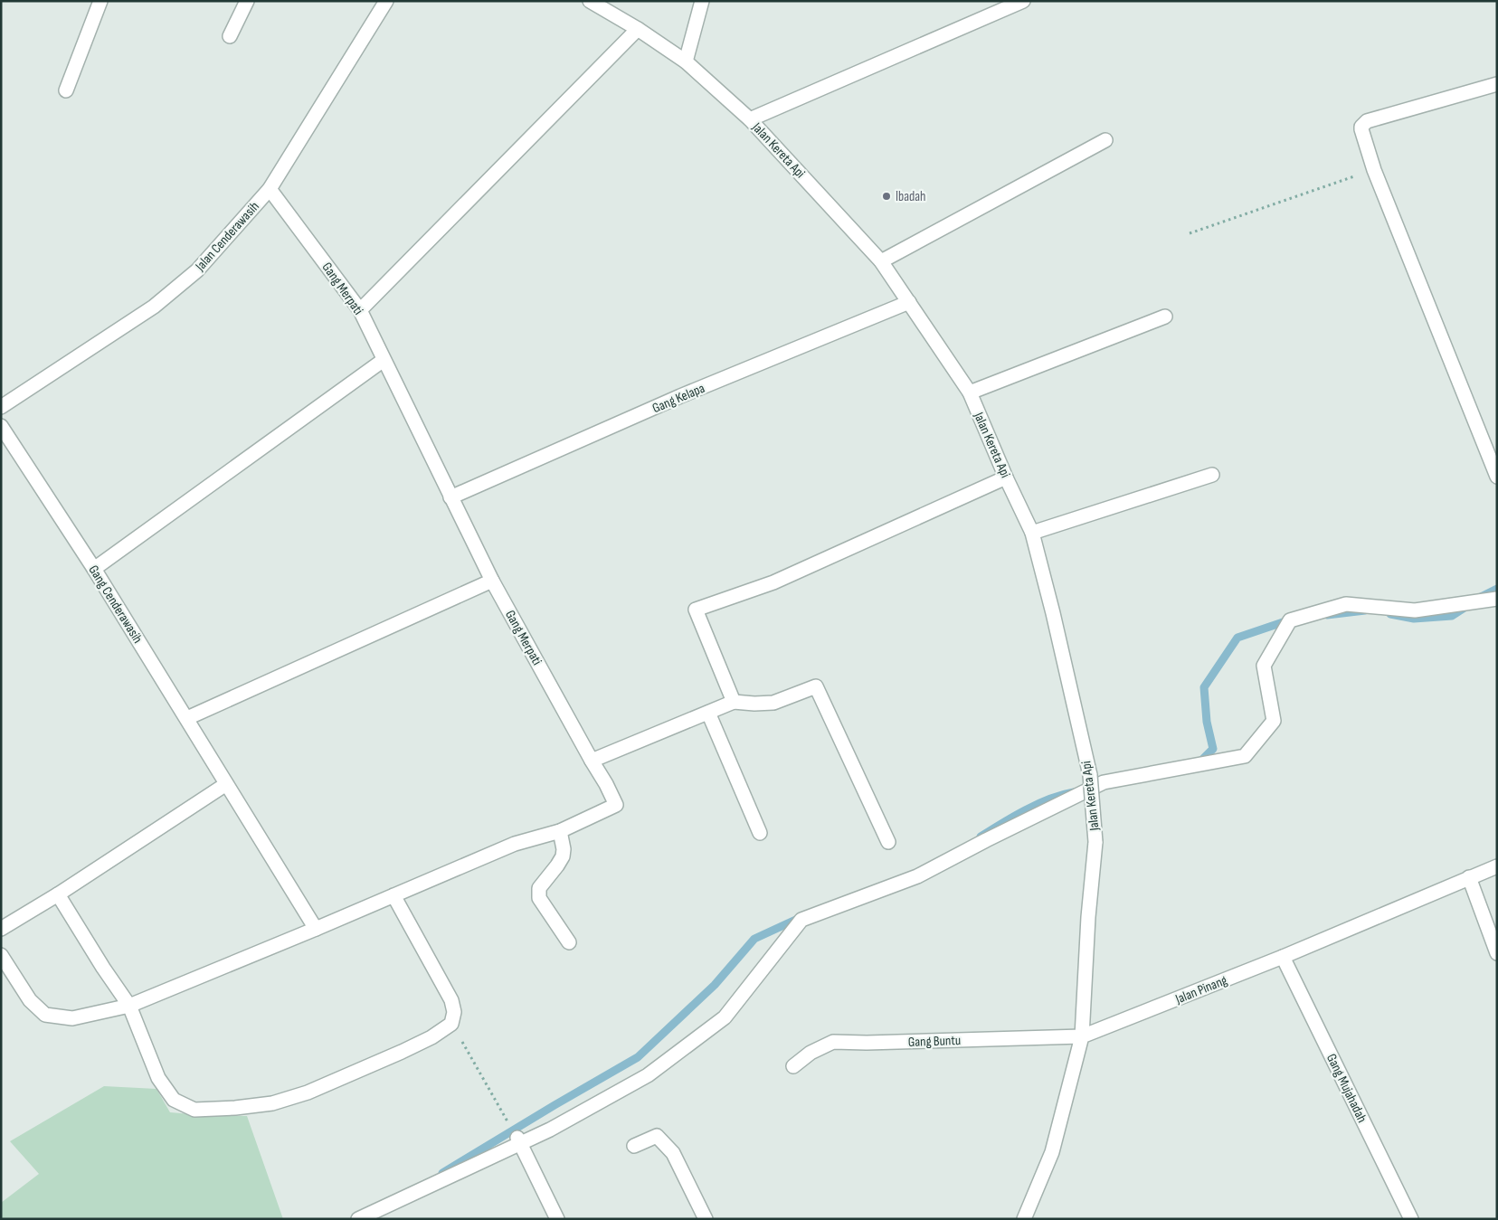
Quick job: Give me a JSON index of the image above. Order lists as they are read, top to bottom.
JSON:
{
  "streets": {
    "street": [
      "Jalan Kereta Api",
      "Jalan Cenderawasih",
      "Gang Merpati",
      "Gang Kelapa",
      "Gang Cenderawasih",
      "Jalan Pinang",
      "Gang Buntu",
      "Gang Mujahadah"
    ]
  },
  "crossings": [
    ["Jalan Kereta Api", "Gang Kelapa"],
    ["Jalan Kereta Api", "Jalan Pinang"],
    ["Jalan Kereta Api", "Gang Buntu"],
    ["Jalan Cenderawasih", "Gang Merpati"],
    ["Gang Merpati", "Gang Kelapa"],
    ["Gang Merpati", "Gang Cenderawasih"],
    ["Jalan Pinang", "Gang Buntu"],
    ["Jalan Pinang", "Gang Mujahadah"]
  ],
  "places": ["Ibadah"]
}
